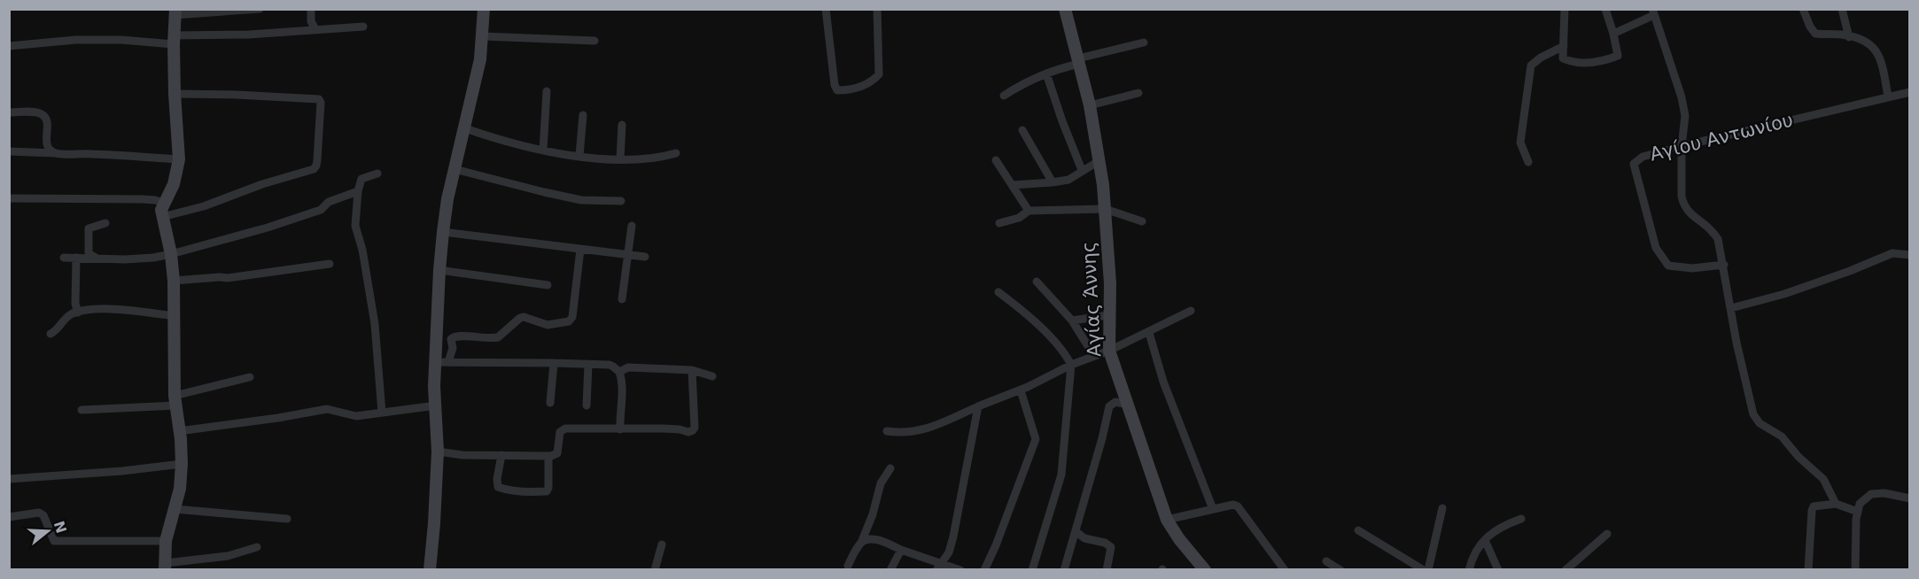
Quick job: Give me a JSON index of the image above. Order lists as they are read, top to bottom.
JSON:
{
  "streets": {
    "street": ["Αγίου Αντωνίου", "Αγίας Άννης"]
  },
  "north": "right"
}
